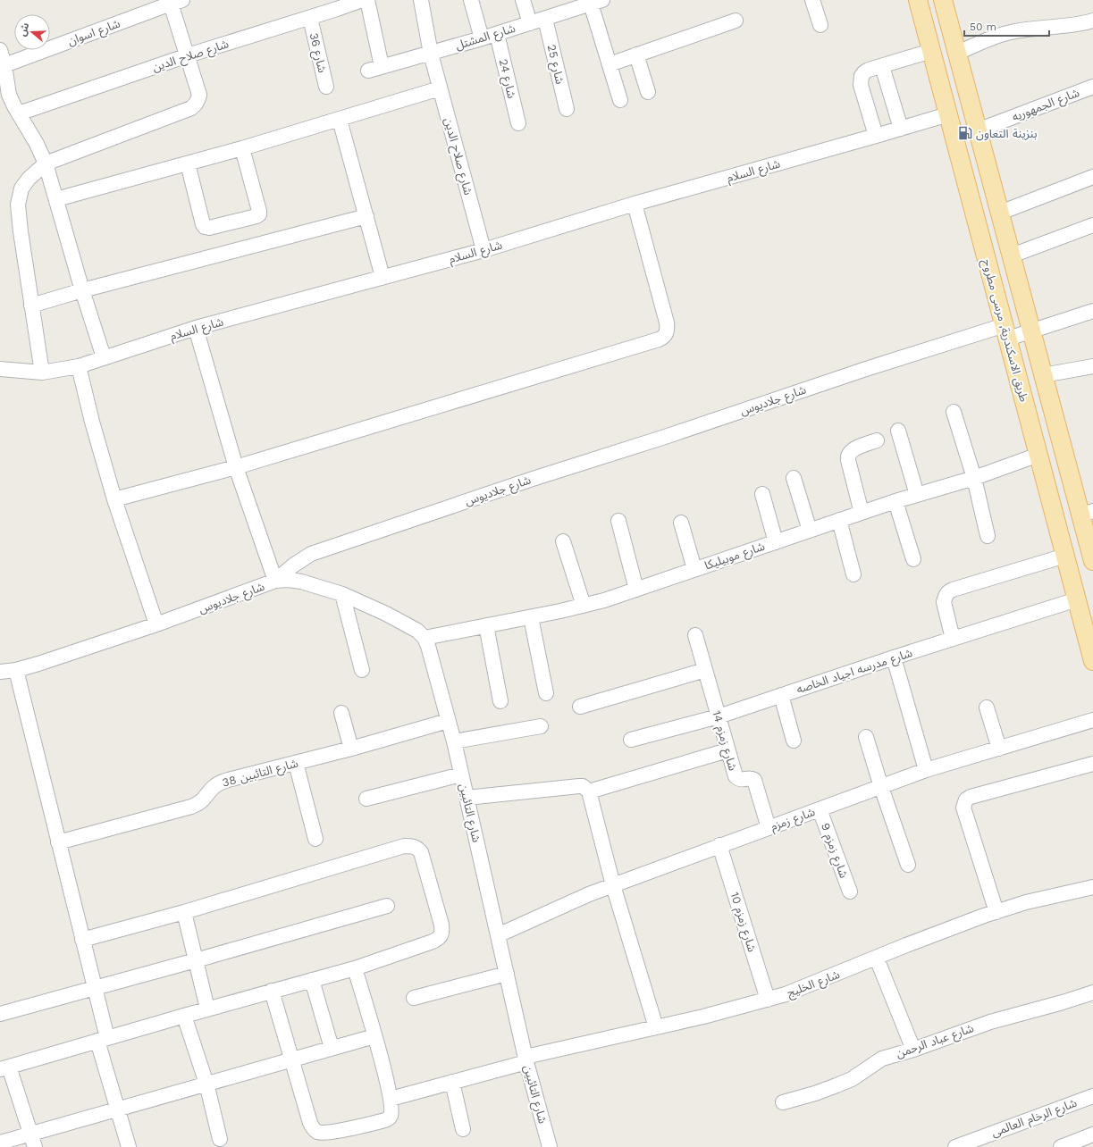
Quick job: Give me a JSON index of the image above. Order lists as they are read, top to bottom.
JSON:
{
  "streets": {
    "main road": ["طريق الاسكندرية, مرسى مطروح"],
    "street": [
      "شارع اسوان",
      "شارع المشتل",
      "شارع 36",
      "شارع صلاح الدين",
      "شارع 25",
      "شارع 24",
      "شارع الجمهوريه",
      "شارع السلام",
      "شارع جلاديوس",
      "شارع موبيليكا",
      "شارع مدرسه اجياد الخاصه",
      "شارع زمزم 14",
      "شارع التائبين 38",
      "شارع التائبين",
      "شارع زمزم",
      "شارع زمزم 9",
      "شارع زمزم 10",
      "شارع الخليج",
      "شارع عباد الرحمن",
      "شارع الرخام العالمى"
    ]
  },
  "crossings": [
    ["شارع المشتل", "شارع صلاح الدين"],
    ["شارع المشتل", "شارع 25"],
    ["شارع المشتل", "شارع 24"],
    ["شارع 36", "شارع صلاح الدين"],
    ["شارع صلاح الدين", "شارع السلام"],
    ["شارع السلام", "طريق الاسكندرية, مرسى مطروح"],
    ["طريق الاسكندرية, مرسى مطروح", "شارع جلاديوس"],
    ["طريق الاسكندرية, مرسى مطروح", "شارع موبيليكا"],
    ["طريق الاسكندرية, مرسى مطروح", "شارع مدرسه اجياد الخاصه"],
    ["شارع موبيليكا", "شارع التائبين"],
    ["شارع مدرسه اجياد الخاصه", "شارع زمزم 14"],
    ["شارع زمزم 14", "شارع زمزم"],
    ["شارع التائبين 38", "شارع التائبين"],
    ["شارع التائبين", "شارع زمزم"],
    ["شارع التائبين", "شارع الخليج"],
    ["شارع زمزم", "شارع زمزم 9"],
    ["شارع زمزم", "شارع زمزم 10"],
    ["شارع زمزم 10", "شارع الخليج"]
  ],
  "places": {
    "fuel station": ["بنزينة التعاون"]
  },
  "scale_bar": "50 m",
  "north": "left"
}
